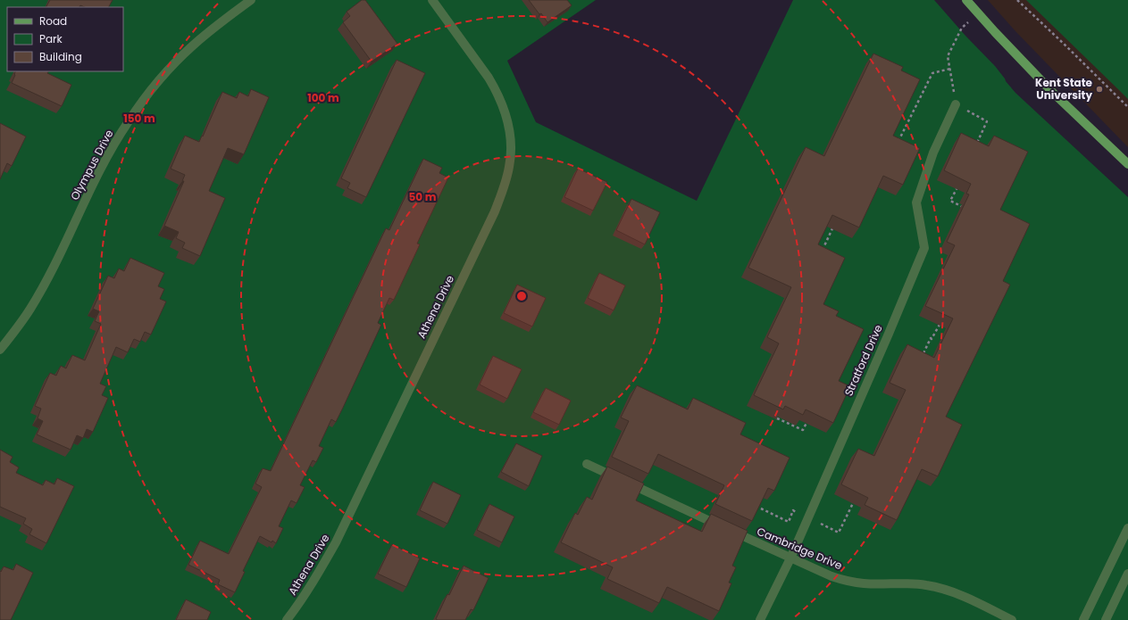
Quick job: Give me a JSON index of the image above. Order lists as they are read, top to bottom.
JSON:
{
  "streets": {
    "street": [
      "Olympus Drive",
      "Athena Drive",
      "Stratford Drive",
      "Cambridge Drive"
    ]
  },
  "crossings": [
    ["Stratford Drive", "Cambridge Drive"]
  ],
  "places": ["Kent State University"],
  "legend": ["Road", "Park", "Building"],
  "rings": ["100 m", "150 m", "50 m"]
}
